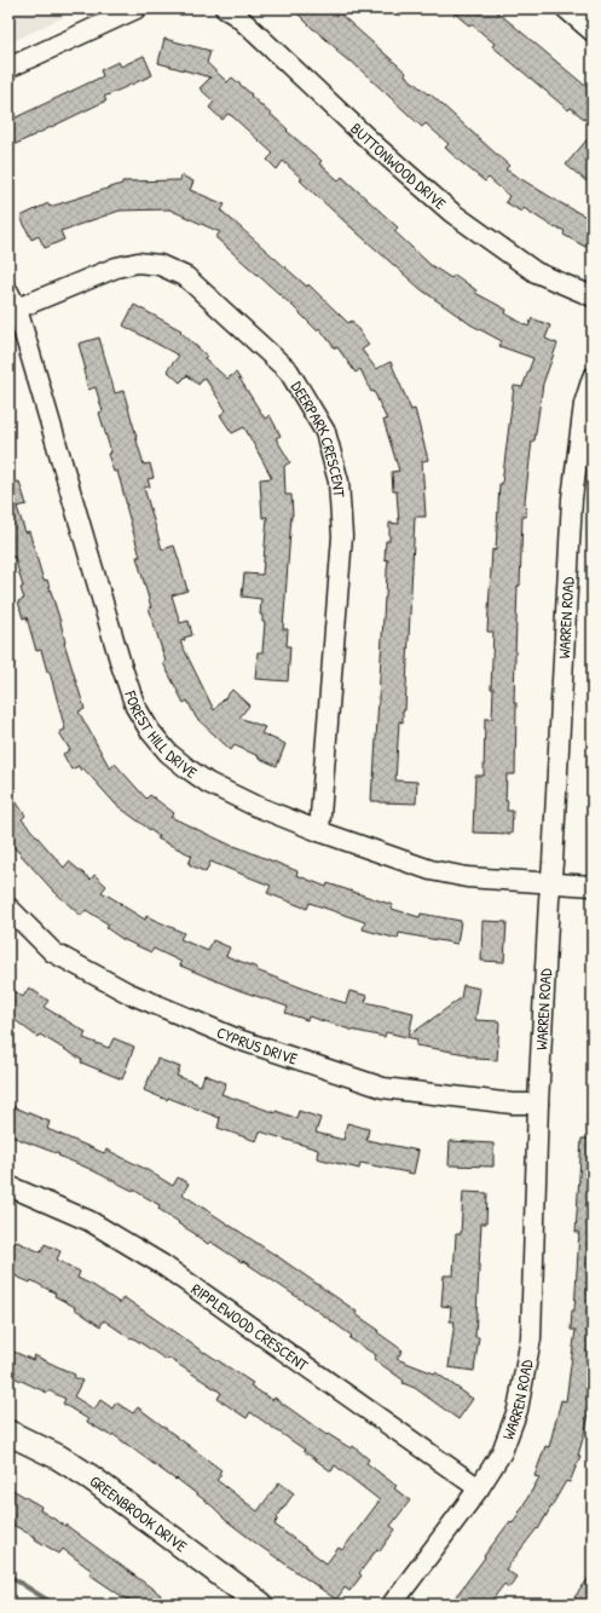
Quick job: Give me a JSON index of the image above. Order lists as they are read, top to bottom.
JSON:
{
  "streets": {
    "street": [
      "BUTTONWOOD DRIVE",
      "DEERPARK CRESCENT",
      "WARREN ROAD",
      "FOREST HILL DRIVE",
      "CYPRUS DRIVE",
      "RIPPLEWOOD CRESCENT",
      "GREENBROOK DRIVE"
    ]
  },
  "crossings": [
    ["DEERPARK CRESCENT", "FOREST HILL DRIVE"],
    ["WARREN ROAD", "FOREST HILL DRIVE"],
    ["WARREN ROAD", "CYPRUS DRIVE"],
    ["WARREN ROAD", "RIPPLEWOOD CRESCENT"]
  ]
}
